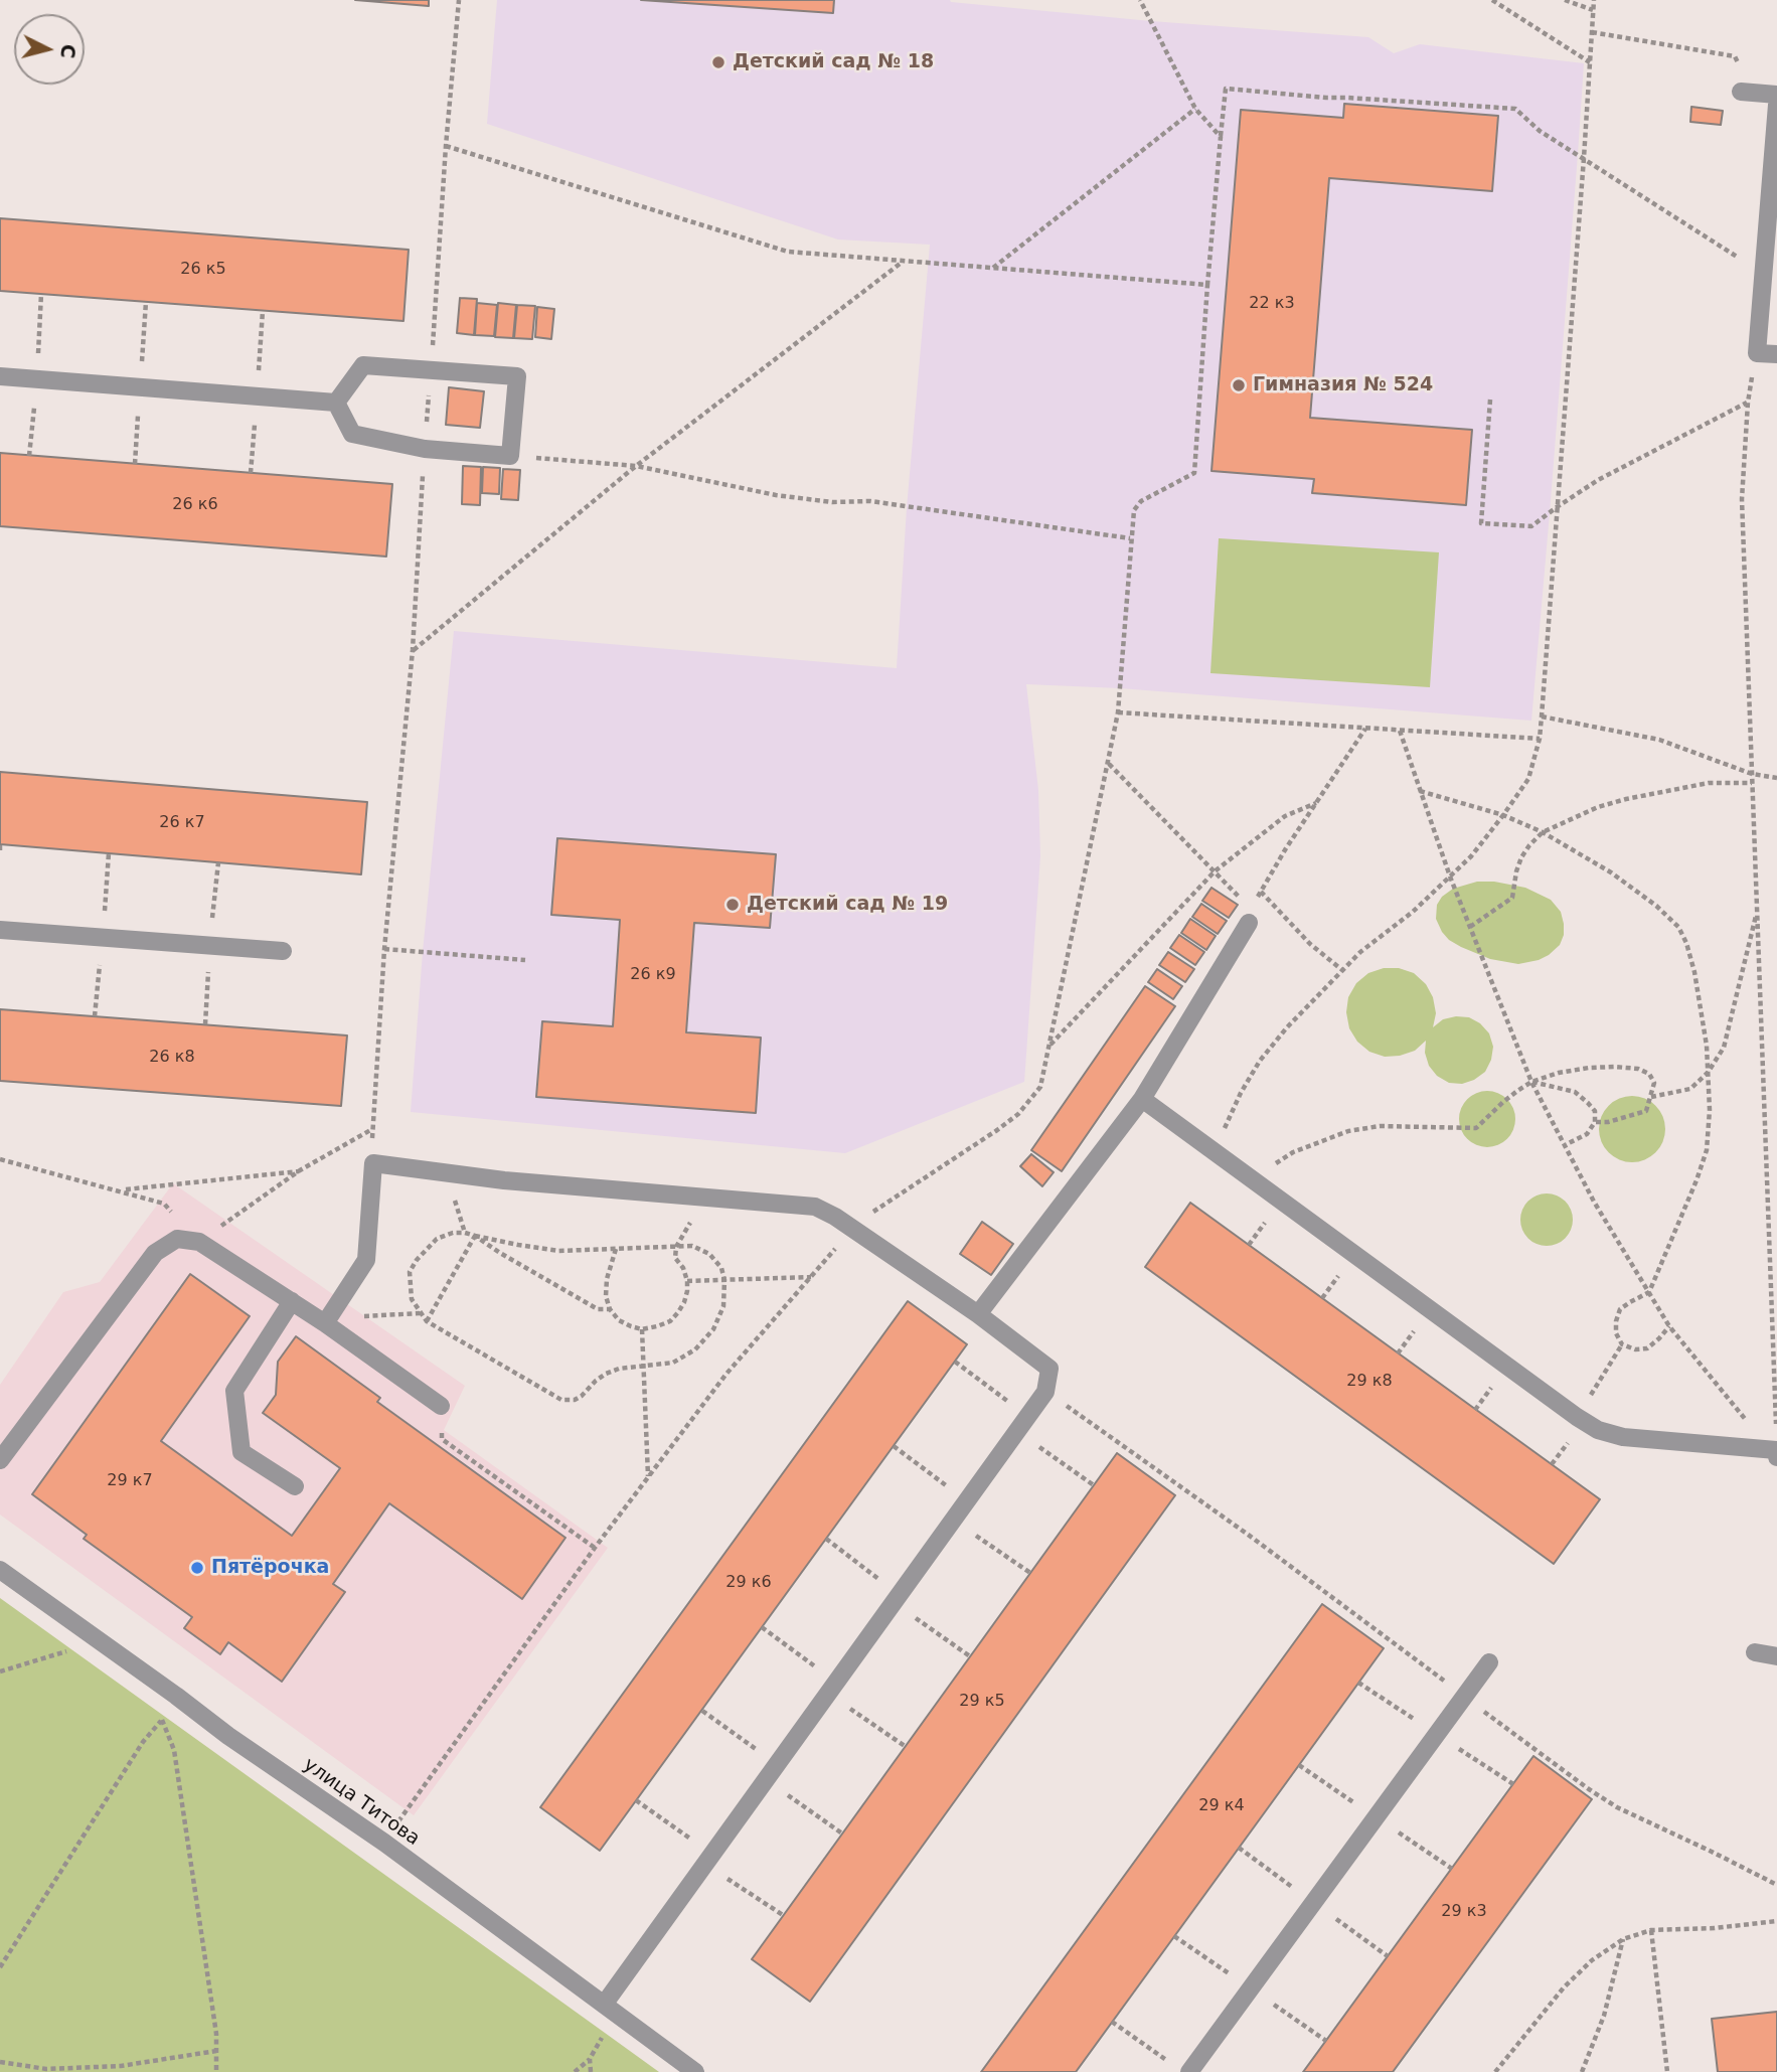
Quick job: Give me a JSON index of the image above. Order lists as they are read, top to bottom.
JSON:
{
  "streets": {
    "street": ["улица Титова"]
  },
  "places": [
    "Детский сад № 18",
    "Гимназия № 524",
    "Детский сад № 19",
    "Пятёрочка"
  ],
  "house_numbers": [
    "26 к5",
    "22 к3",
    "26 к6",
    "26 к7",
    "26 к9",
    "26 к8",
    "29 к8",
    "29 к7",
    "29 к6",
    "29 к5",
    "29 к4",
    "29 к3"
  ],
  "north": "right"
}
